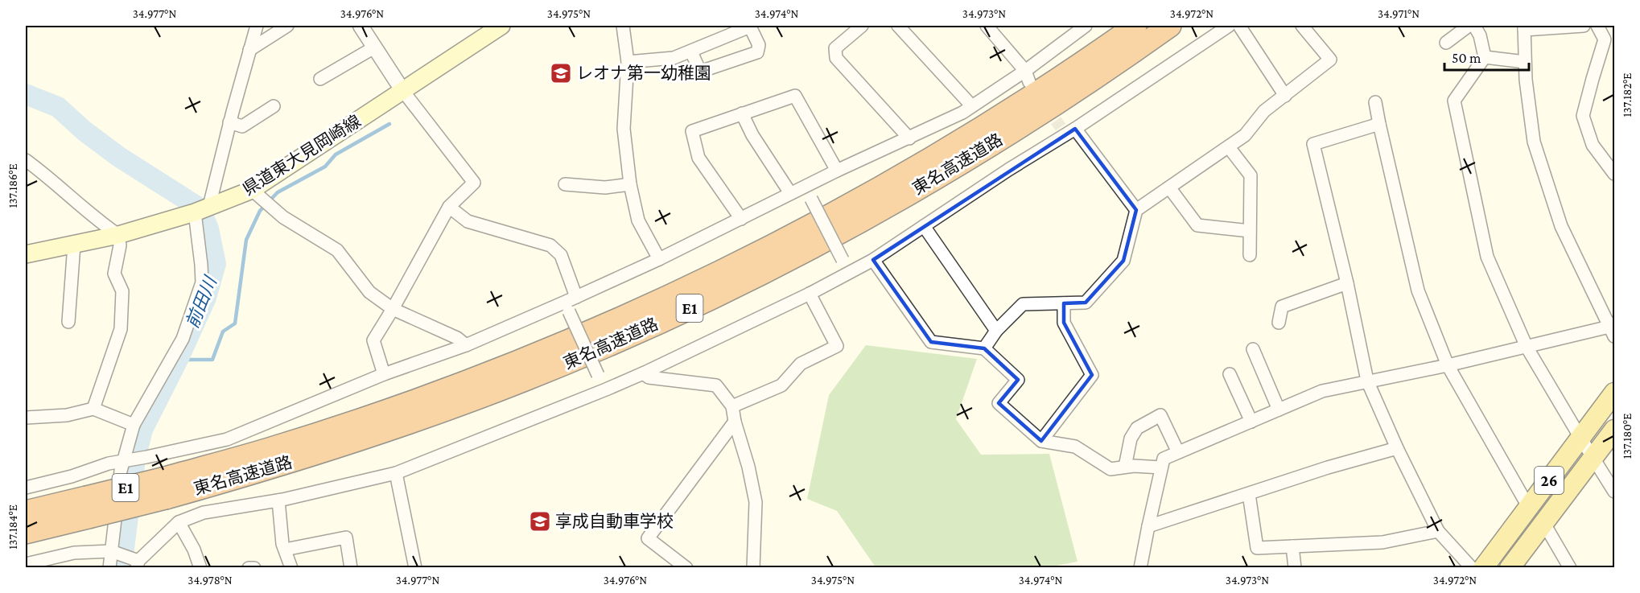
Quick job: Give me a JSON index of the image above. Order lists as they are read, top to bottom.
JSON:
{
  "streets": {
    "highway": ["東名高速道路", "E1"],
    "main road": ["県道東大見岡崎線", "26"]
  },
  "water": ["前田川"],
  "places": {
    "school or university": ["レオナ第一幼稚園", "享成自動車学校"]
  },
  "scale_bar": "50 m",
  "coordinates": [
    "34.977°N",
    "34.976°N",
    "34.975°N",
    "34.974°N",
    "34.973°N",
    "34.972°N",
    "34.971°N",
    "137.182°E",
    "137.186°E",
    "137.180°E",
    "137.184°E",
    "34.978°N"
  ]
}
